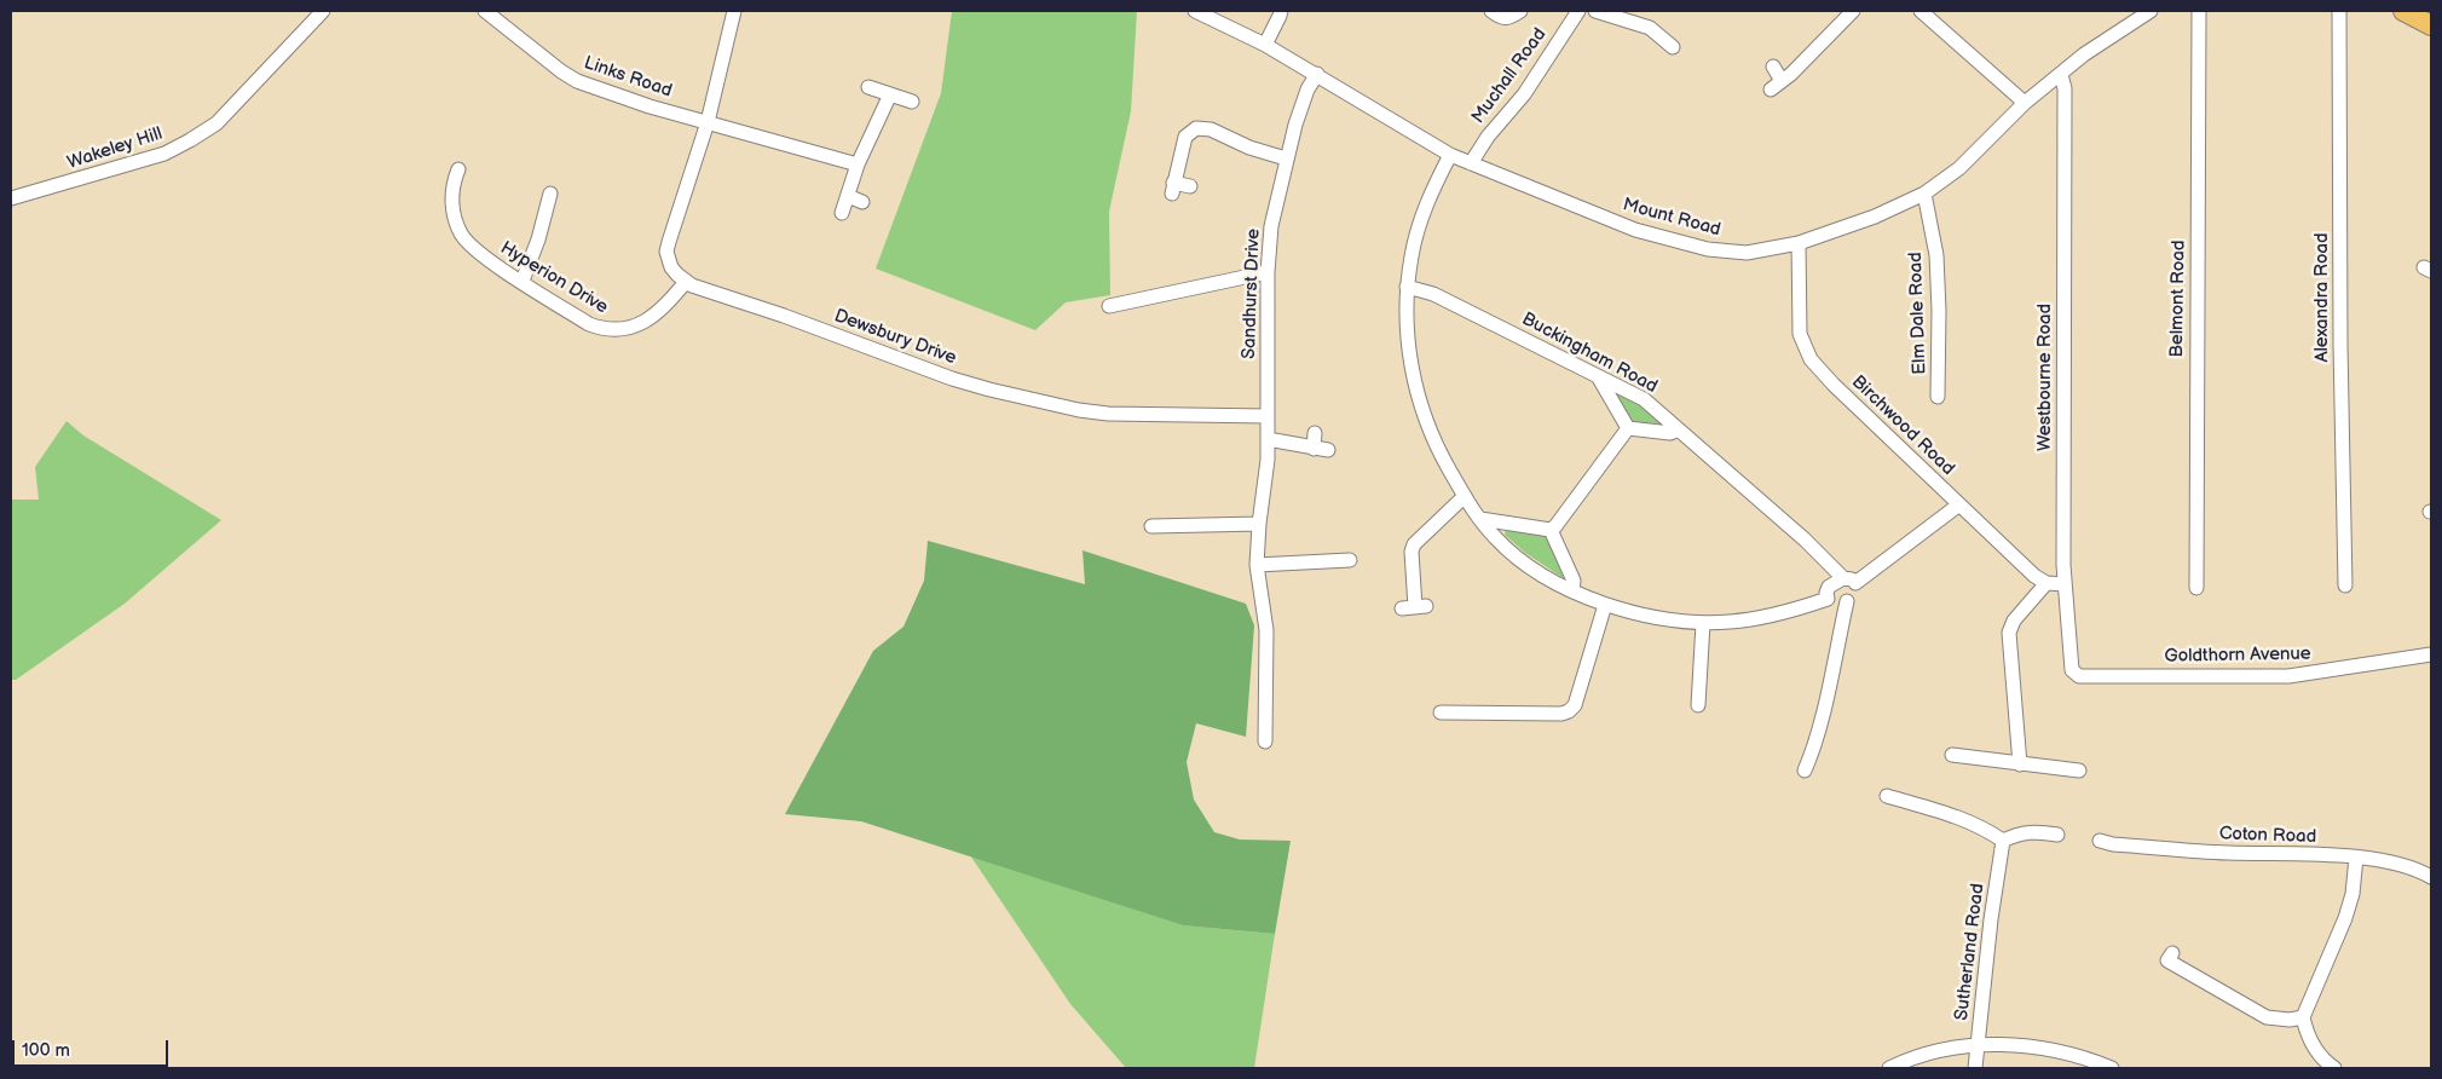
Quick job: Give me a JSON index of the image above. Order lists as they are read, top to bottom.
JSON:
{
  "streets": {
    "street": [
      "Muchall Road",
      "Links Road",
      "Wakeley Hill",
      "Mount Road",
      "Hyperion Drive",
      "Sandhurst Drive",
      "Alexandra Road",
      "Belmont Road",
      "Elm Dale Road",
      "Dewsbury Drive",
      "Buckingham Road",
      "Westbourne Road",
      "Birchwood Road",
      "Goldthorn Avenue",
      "Coton Road",
      "Sutherland Road"
    ]
  },
  "crossings": [
    ["Muchall Road", "Mount Road"],
    ["Mount Road", "Sandhurst Drive"],
    ["Mount Road", "Elm Dale Road"],
    ["Mount Road", "Westbourne Road"],
    ["Mount Road", "Birchwood Road"],
    ["Hyperion Drive", "Dewsbury Drive"],
    ["Sandhurst Drive", "Dewsbury Drive"],
    ["Westbourne Road", "Goldthorn Avenue"]
  ],
  "scale_bar": "100 m"
}
